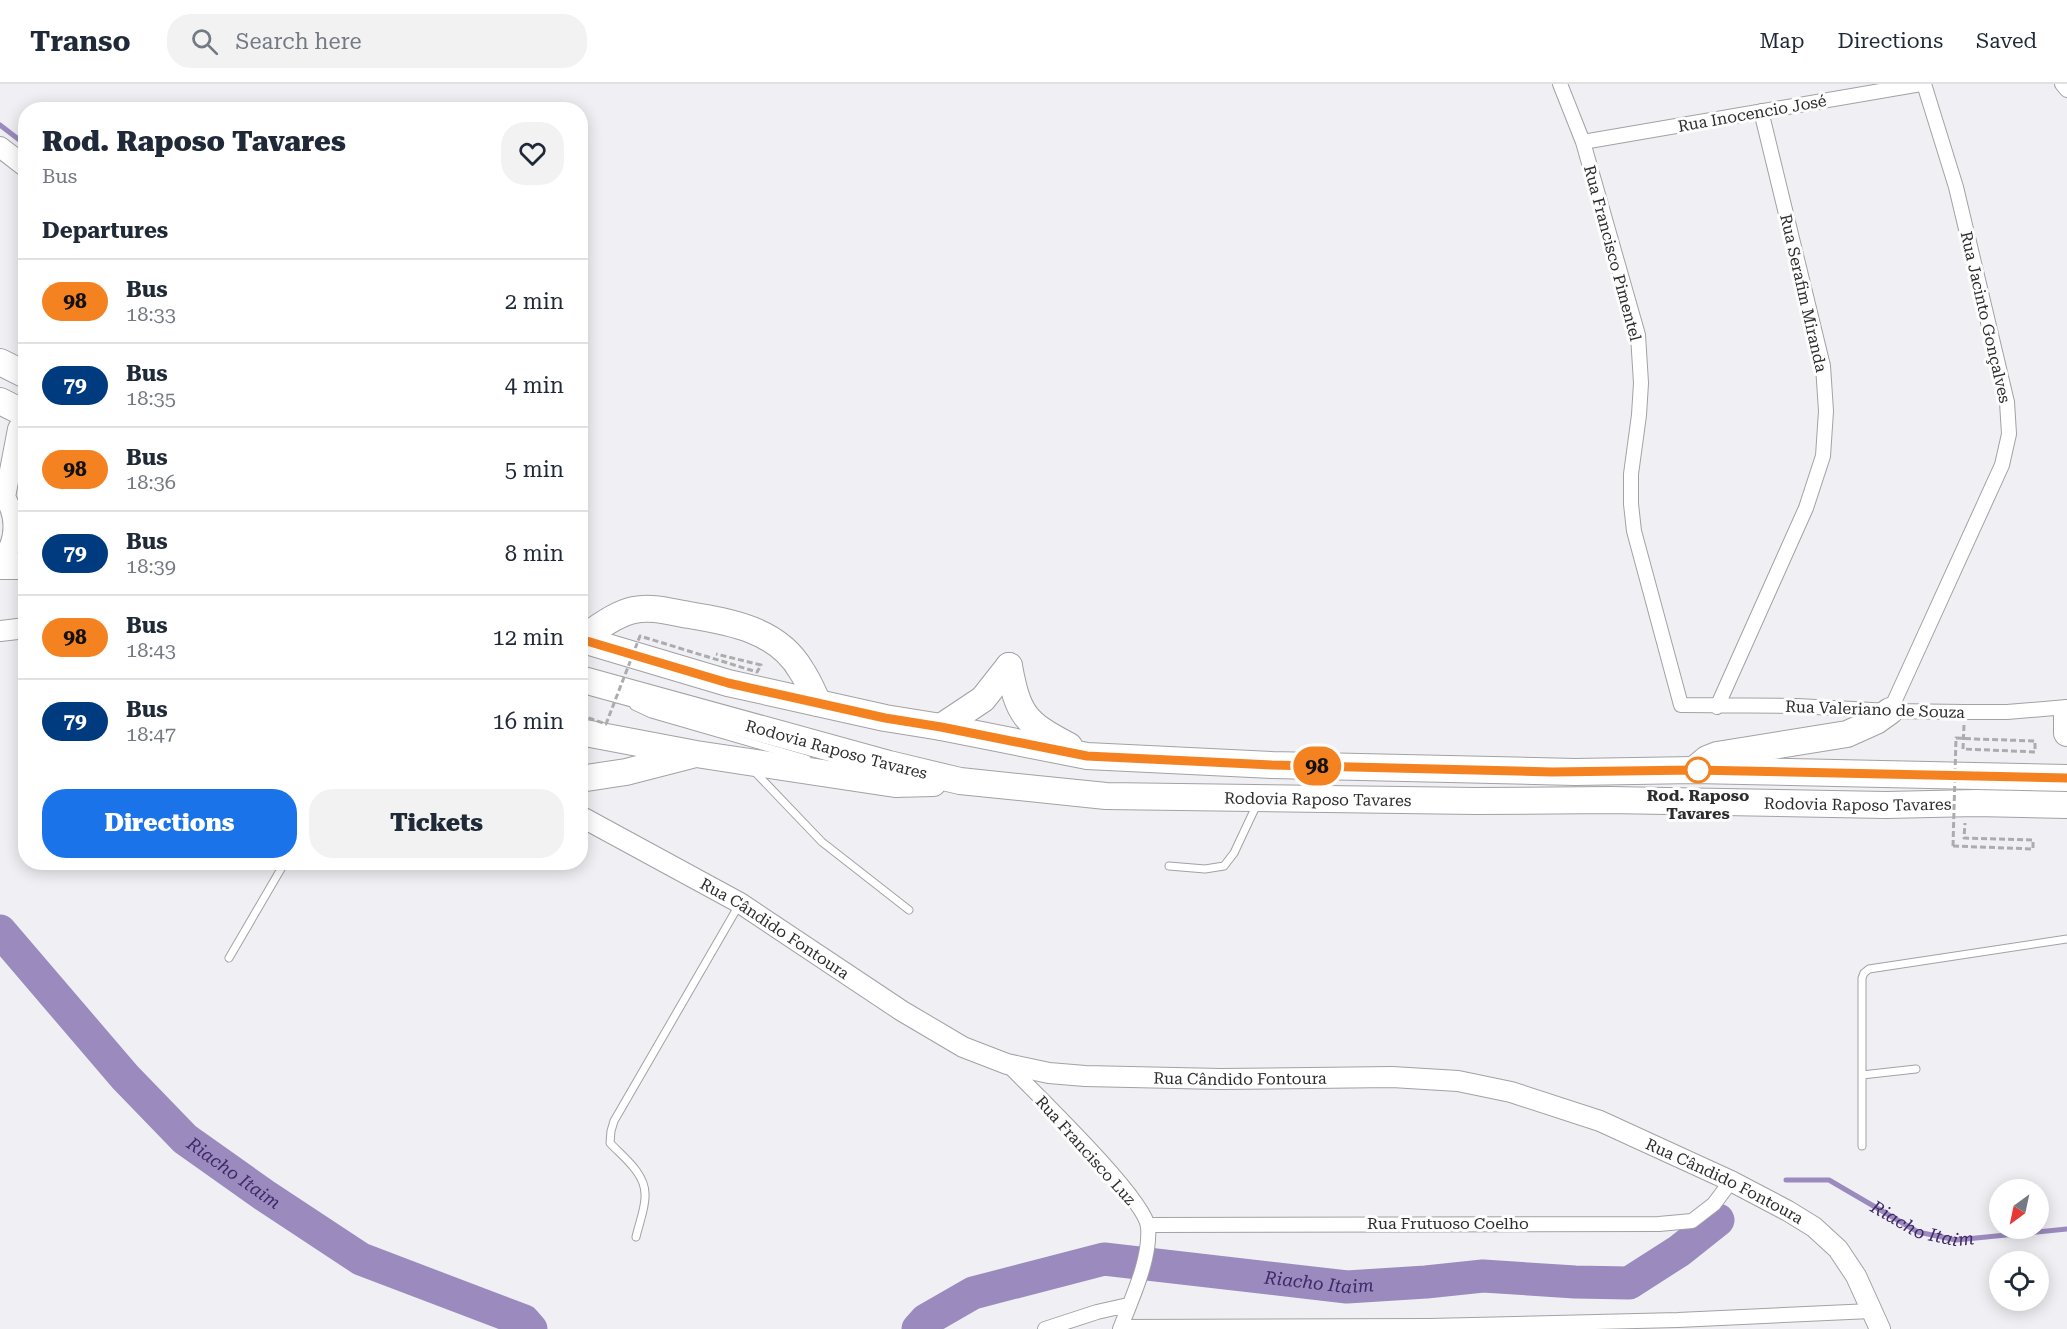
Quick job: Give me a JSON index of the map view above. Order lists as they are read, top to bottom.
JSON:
{
  "streets": {
    "highway": ["Rodovia Raposo Tavares"],
    "main road": ["Rua Cândido Fontoura"],
    "street": [
      "Rua Inocencio José",
      "Rua Francisco Pimentel",
      "Rua Serafim Miranda",
      "Rua Jacinto Gonçalves",
      "Rua Valeriano de Souza",
      "Rua Francisco Luz",
      "Rua Frutuoso Coelho"
    ]
  },
  "crossings": [
    ["Rua Inocencio José", "Rua Francisco Pimentel"],
    ["Rua Inocencio José", "Rua Serafim Miranda"],
    ["Rua Inocencio José", "Rua Jacinto Gonçalves"],
    ["Rua Francisco Pimentel", "Rua Valeriano de Souza"],
    ["Rua Serafim Miranda", "Rua Valeriano de Souza"],
    ["Rua Jacinto Gonçalves", "Rua Valeriano de Souza"],
    ["Rua Cândido Fontoura", "Rua Francisco Luz"],
    ["Rua Cândido Fontoura", "Rua Frutuoso Coelho"],
    ["Rua Francisco Luz", "Rua Frutuoso Coelho"]
  ],
  "water": ["Riacho Itaim"],
  "places": ["Rod. Raposo Tavares"],
  "lines": ["bus line 98"],
  "north": "bottom left",
  "page": {
    "header": "Transo",
    "search": "Search here",
    "nav": ["Map", "Directions", "Saved"],
    "on_map": "98",
    "heading": [
      ["Rod. Raposo Tavares", "Bus"],
      "Departures"
    ],
    "list": [
      {
        "mark": "98",
        "name": "Bus",
        "note": "18:33",
        "value": "2 min"
      },
      {
        "mark": "79",
        "name": "Bus",
        "note": "18:35",
        "value": "4 min"
      },
      {
        "mark": "98",
        "name": "Bus",
        "note": "18:36",
        "value": "5 min"
      },
      {
        "mark": "79",
        "name": "Bus",
        "note": "18:39",
        "value": "8 min"
      },
      {
        "mark": "98",
        "name": "Bus",
        "note": "18:43",
        "value": "12 min"
      },
      {
        "mark": "79",
        "name": "Bus",
        "note": "18:47",
        "value": "16 min"
      }
    ],
    "buttons": ["Directions", "Tickets"]
  }
}
